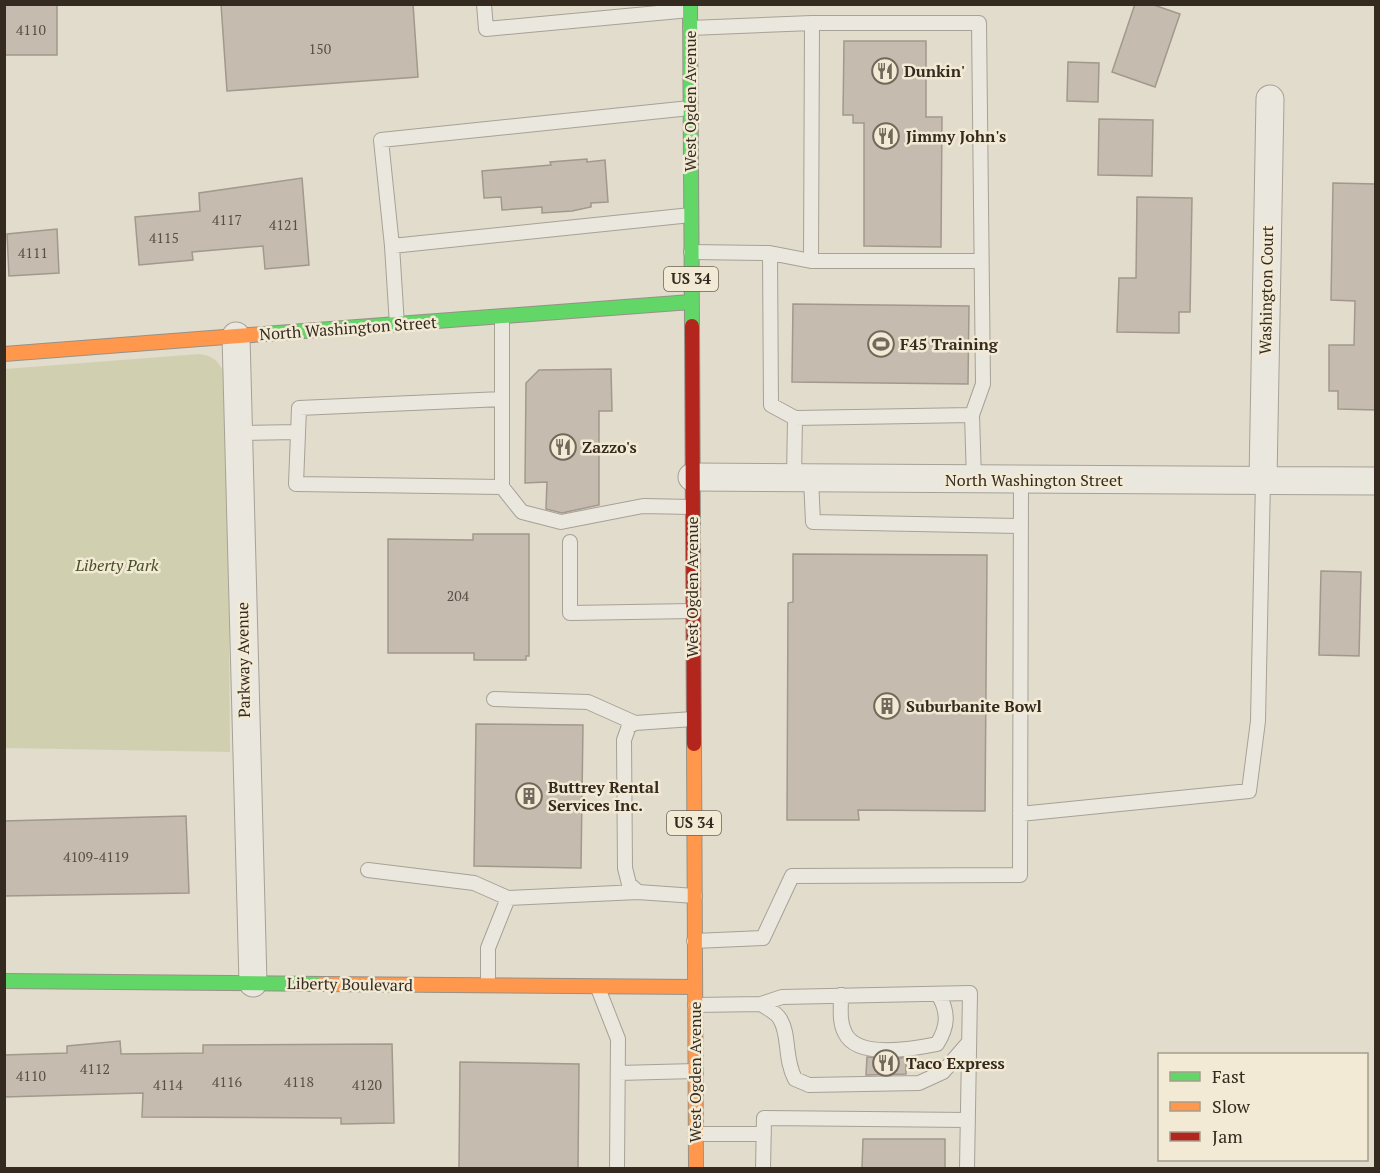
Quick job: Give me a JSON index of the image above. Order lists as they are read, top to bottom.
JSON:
{
  "streets": {
    "street": [
      "West Ogden Avenue",
      "US 34",
      "Washington Court",
      "North Washington Street",
      "Parkway Avenue",
      "Liberty Boulevard"
    ]
  },
  "crossings": [
    ["West Ogden Avenue", "North Washington Street"],
    ["West Ogden Avenue", "Liberty Boulevard"],
    ["Washington Court", "North Washington Street"],
    ["North Washington Street", "Parkway Avenue"],
    ["Parkway Avenue", "Liberty Boulevard"]
  ],
  "parks": ["Liberty Park"],
  "places": {
    "restaurant": [
      "Dunkin'",
      "Jimmy John's",
      "Zazzo's",
      "Taco Express"
    ],
    "sports": ["F45 Training"],
    "building": ["Suburbanite Bowl", "Buttrey Rental Services Inc."]
  },
  "house_numbers": [
    "4110",
    "150",
    "4117",
    "4121",
    "4115",
    "4111",
    "204",
    "4109-4119",
    "4112",
    "4110",
    "4116",
    "4118",
    "4114",
    "4120"
  ],
  "legend": ["Fast", "Slow", "Jam"]
}
